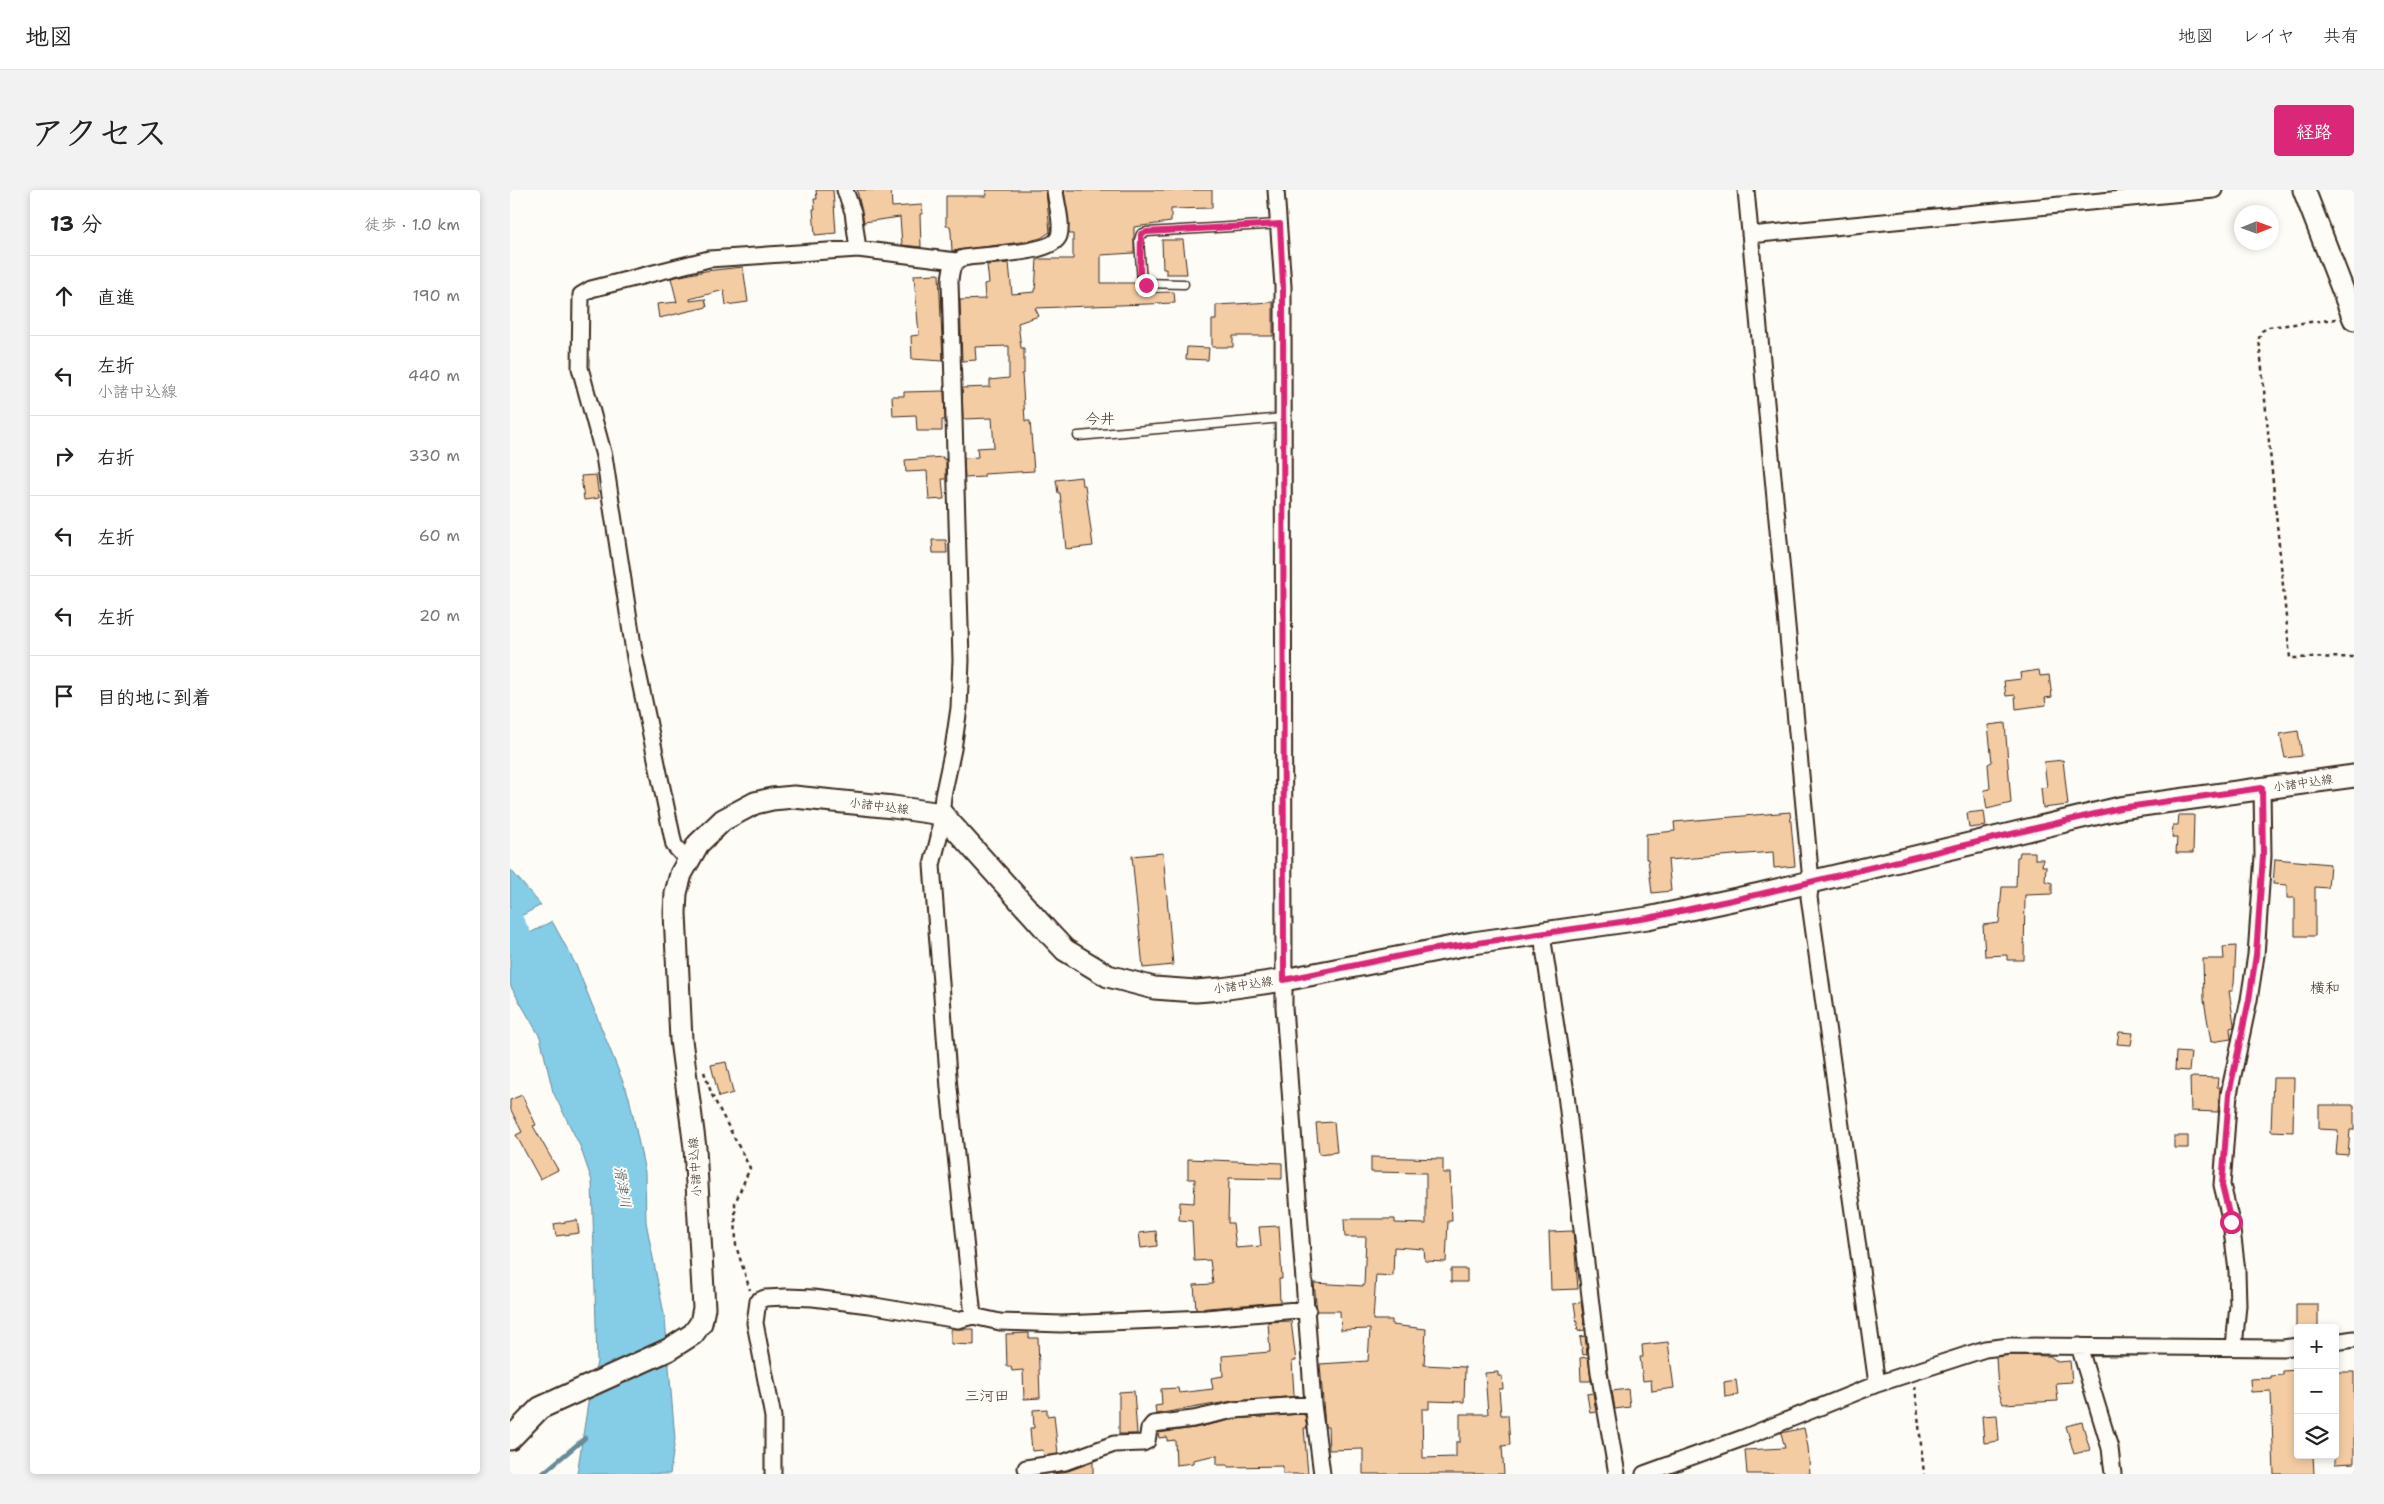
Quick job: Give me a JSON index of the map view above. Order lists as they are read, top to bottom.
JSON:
{
  "streets": {
    "main road": ["小諸中込線"]
  },
  "districts": ["今井", "横和", "三河田"],
  "water": ["滑津川"],
  "north": "right",
  "page": {
    "header": "地図",
    "nav": ["地図", "レイヤ", "共有"],
    "title": "アクセス",
    "buttons": "経路",
    "heading": ["13 分", "徒歩 · 1.0 km"],
    "list": [
      ["直進", "190 m"],
      ["左折", "小諸中込線", "440 m"],
      ["右折", "330 m"],
      ["左折", "60 m"],
      ["左折", "20 m"],
      "目的地に到着"
    ],
    "map_buttons": ["+", "−"]
  }
}
